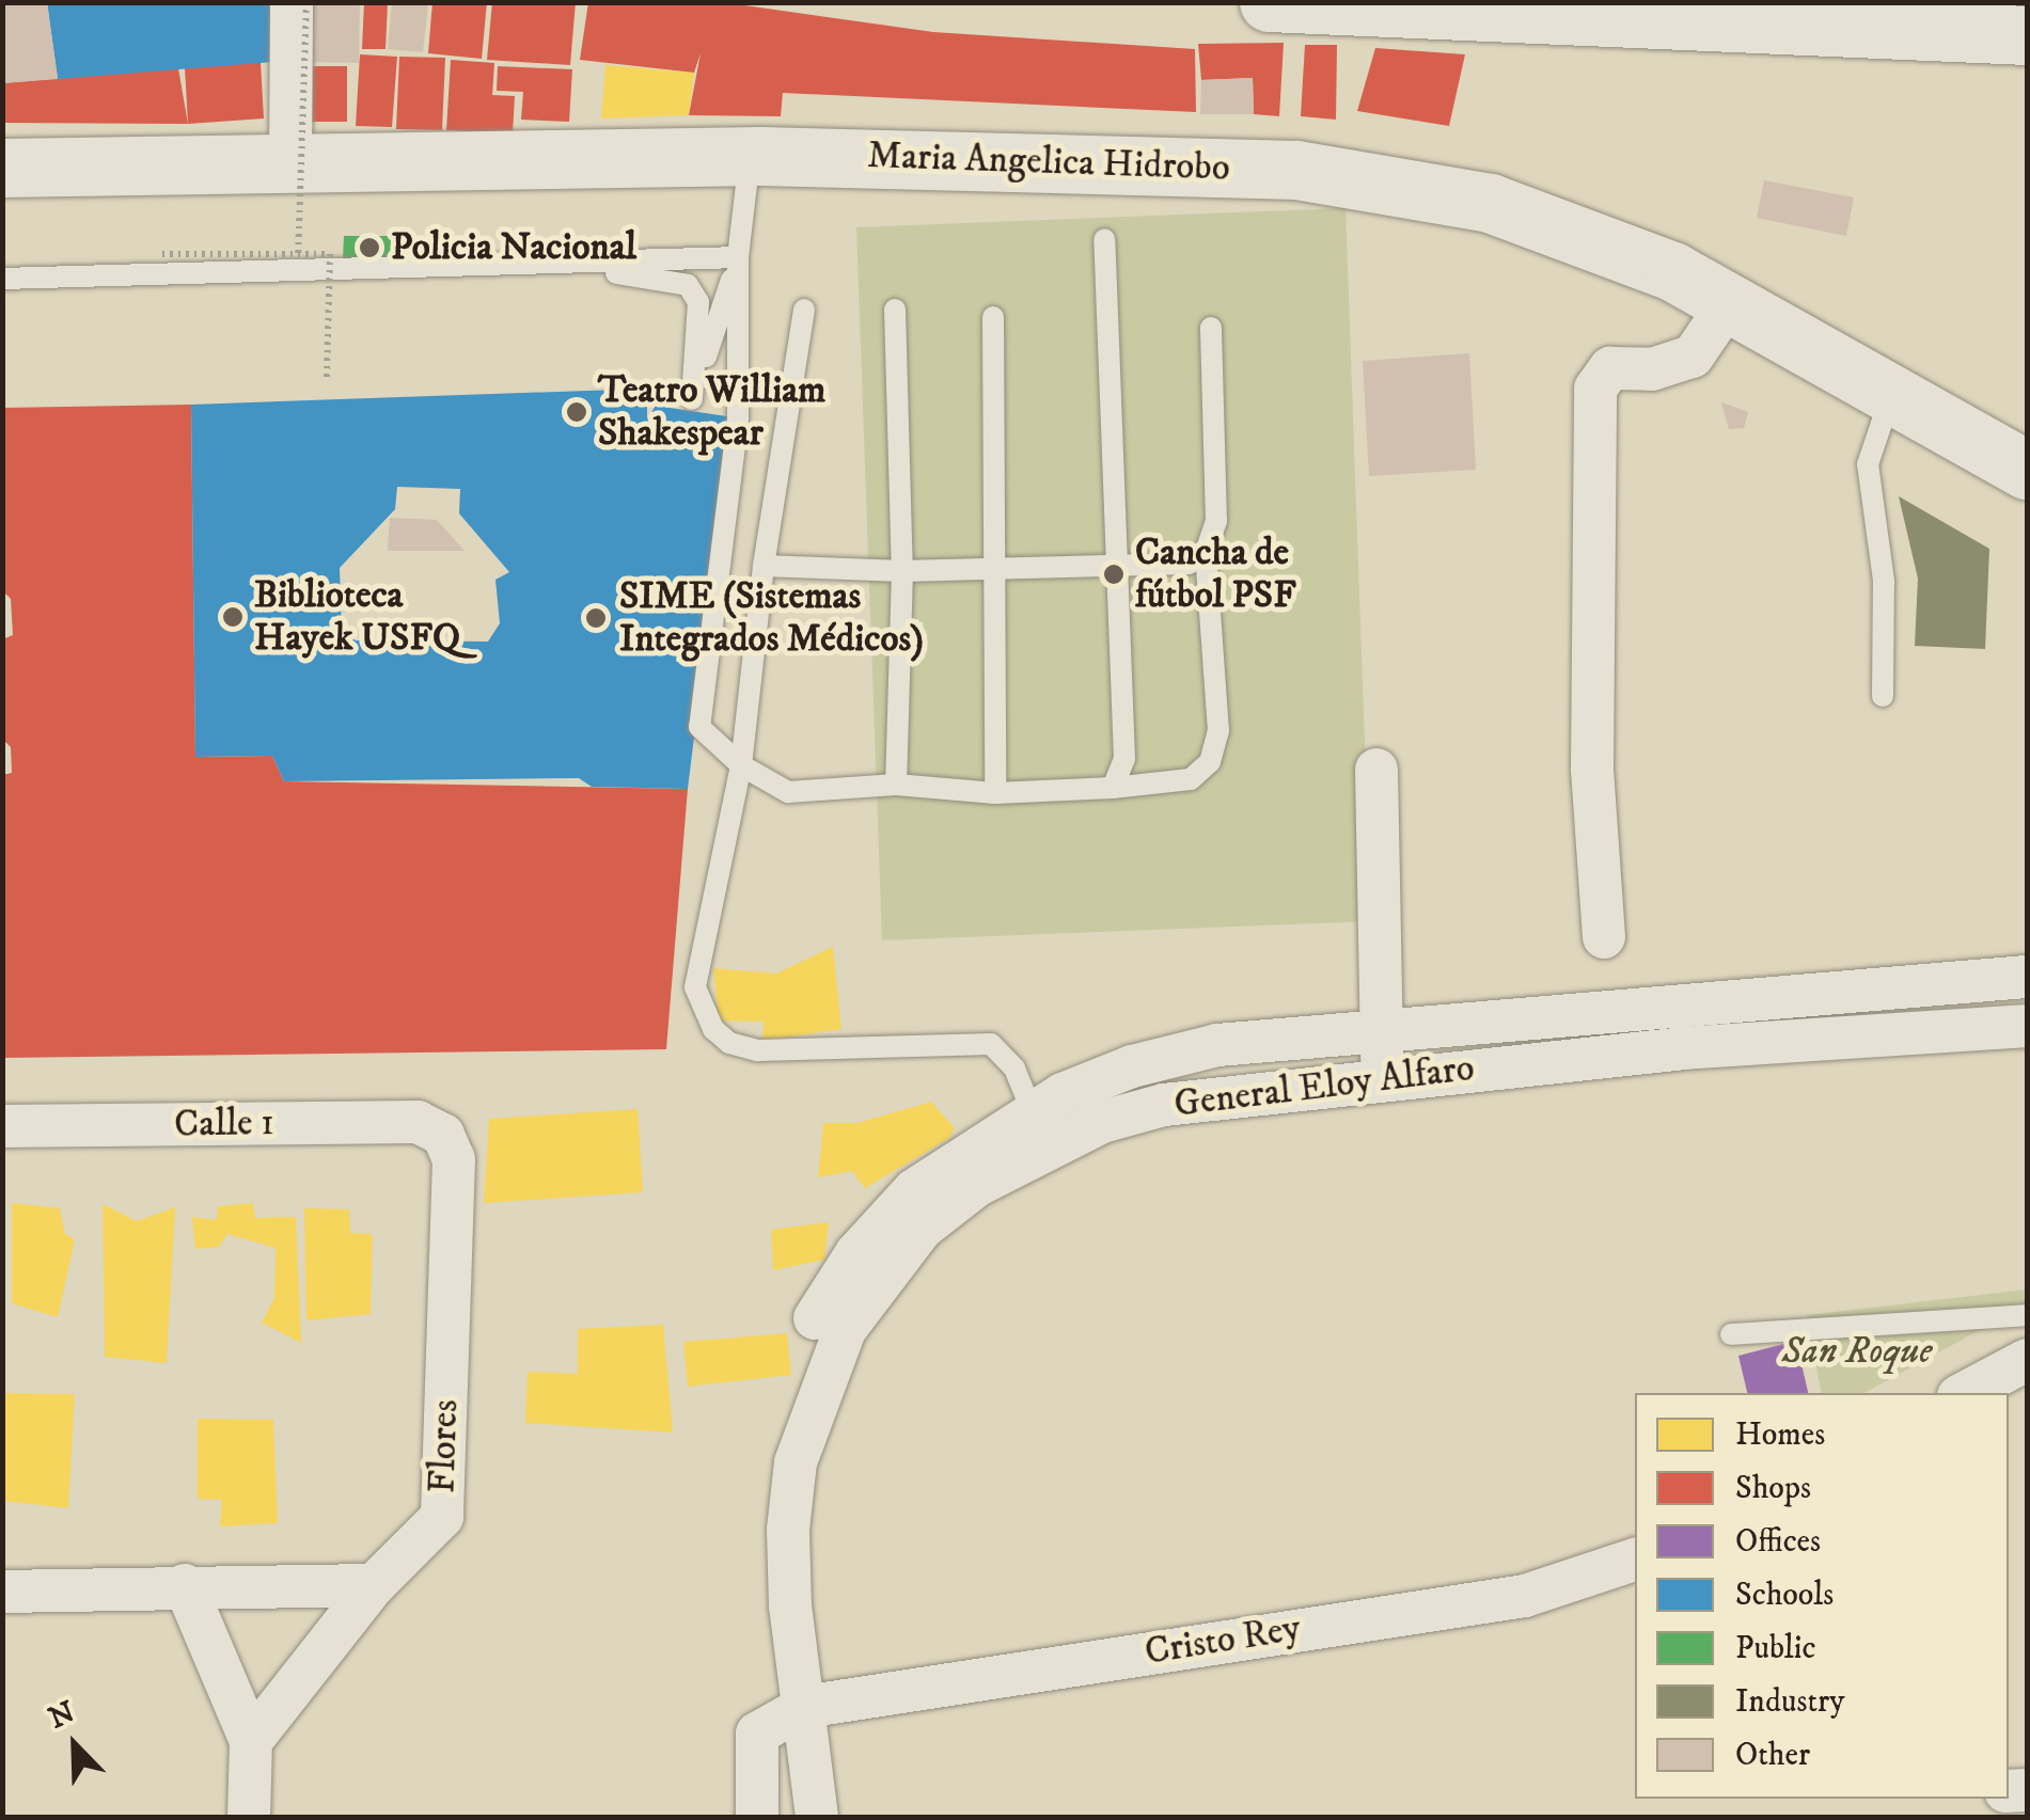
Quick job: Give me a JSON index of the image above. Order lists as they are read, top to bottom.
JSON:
{
  "streets": {
    "street": [
      "Maria Angelica Hidrobo",
      "General Eloy Alfaro",
      "Calle 1",
      "Flores",
      "Cristo Rey"
    ]
  },
  "crossings": [
    ["General Eloy Alfaro", "Cristo Rey"],
    ["Calle 1", "Flores"]
  ],
  "parks": ["San Roque"],
  "places": [
    "Policia Nacional",
    "Teatro William Shakespear",
    "Cancha de fútbol PSF",
    "Biblioteca Hayek USFQ",
    "SIME (Sistemas Integrados Médicos)"
  ],
  "legend": [
    "Homes",
    "Shops",
    "Offices",
    "Schools",
    "Public",
    "Industry",
    "Other"
  ],
  "north": "top left"
}
